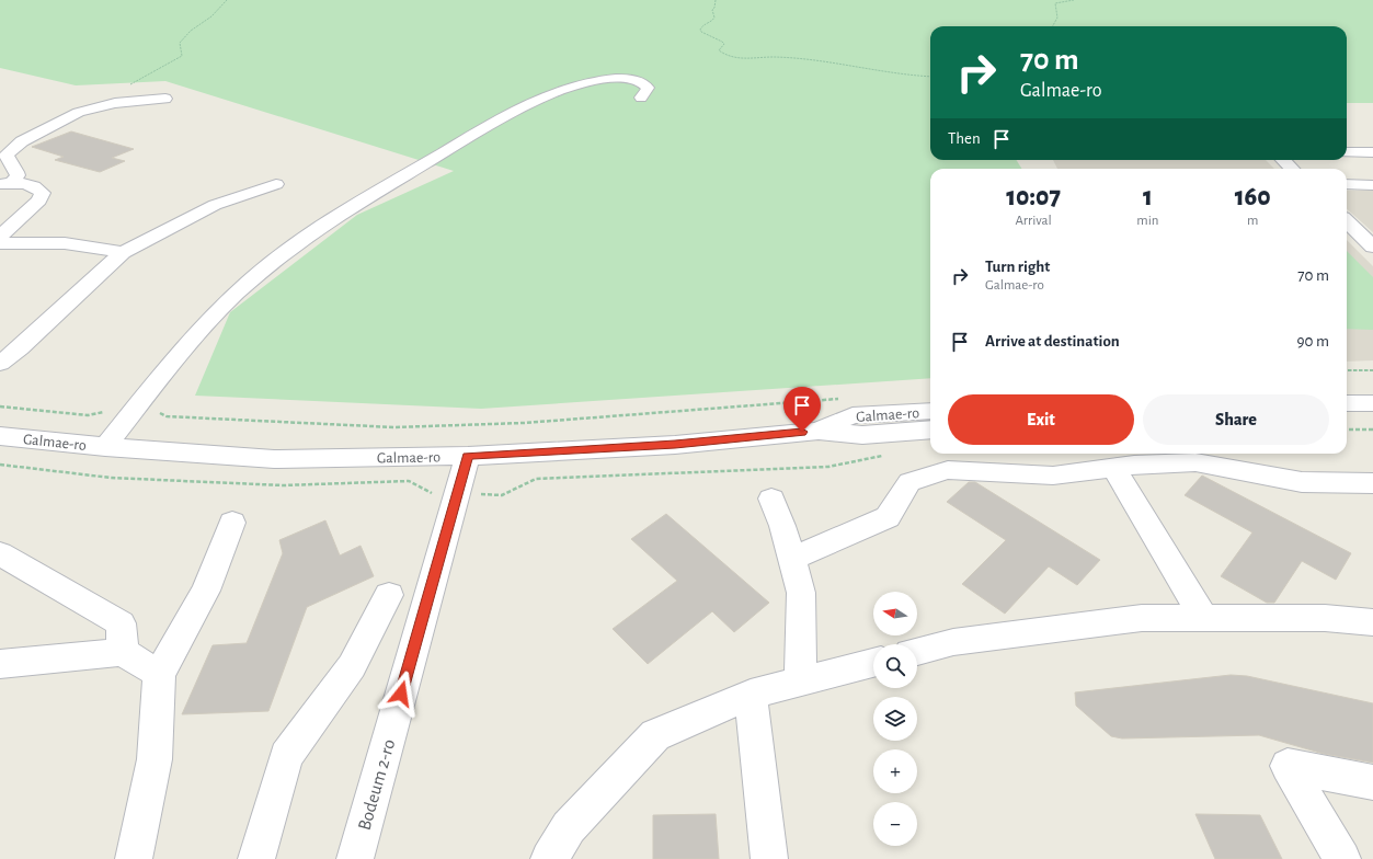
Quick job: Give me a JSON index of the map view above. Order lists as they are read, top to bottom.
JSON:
{
  "streets": {
    "street": ["Galmae-ro", "Bodeum 2-ro"]
  },
  "crossings": [
    ["Galmae-ro", "Bodeum 2-ro"]
  ],
  "north": "left",
  "page": {
    "turn": ["70 m", "Galmae-ro"],
    "then": "Then",
    "eta": [
      "10:07",
      "Arrival",
      "1",
      "min",
      "160",
      "m"
    ],
    "list": [
      {
        "name": "Turn right",
        "note": "Galmae-ro",
        "value": "70 m"
      },
      {
        "name": "Arrive at destination",
        "value": "90 m"
      }
    ],
    "buttons": ["Exit", "Share"],
    "map_buttons": ["+", "−"]
  }
}
